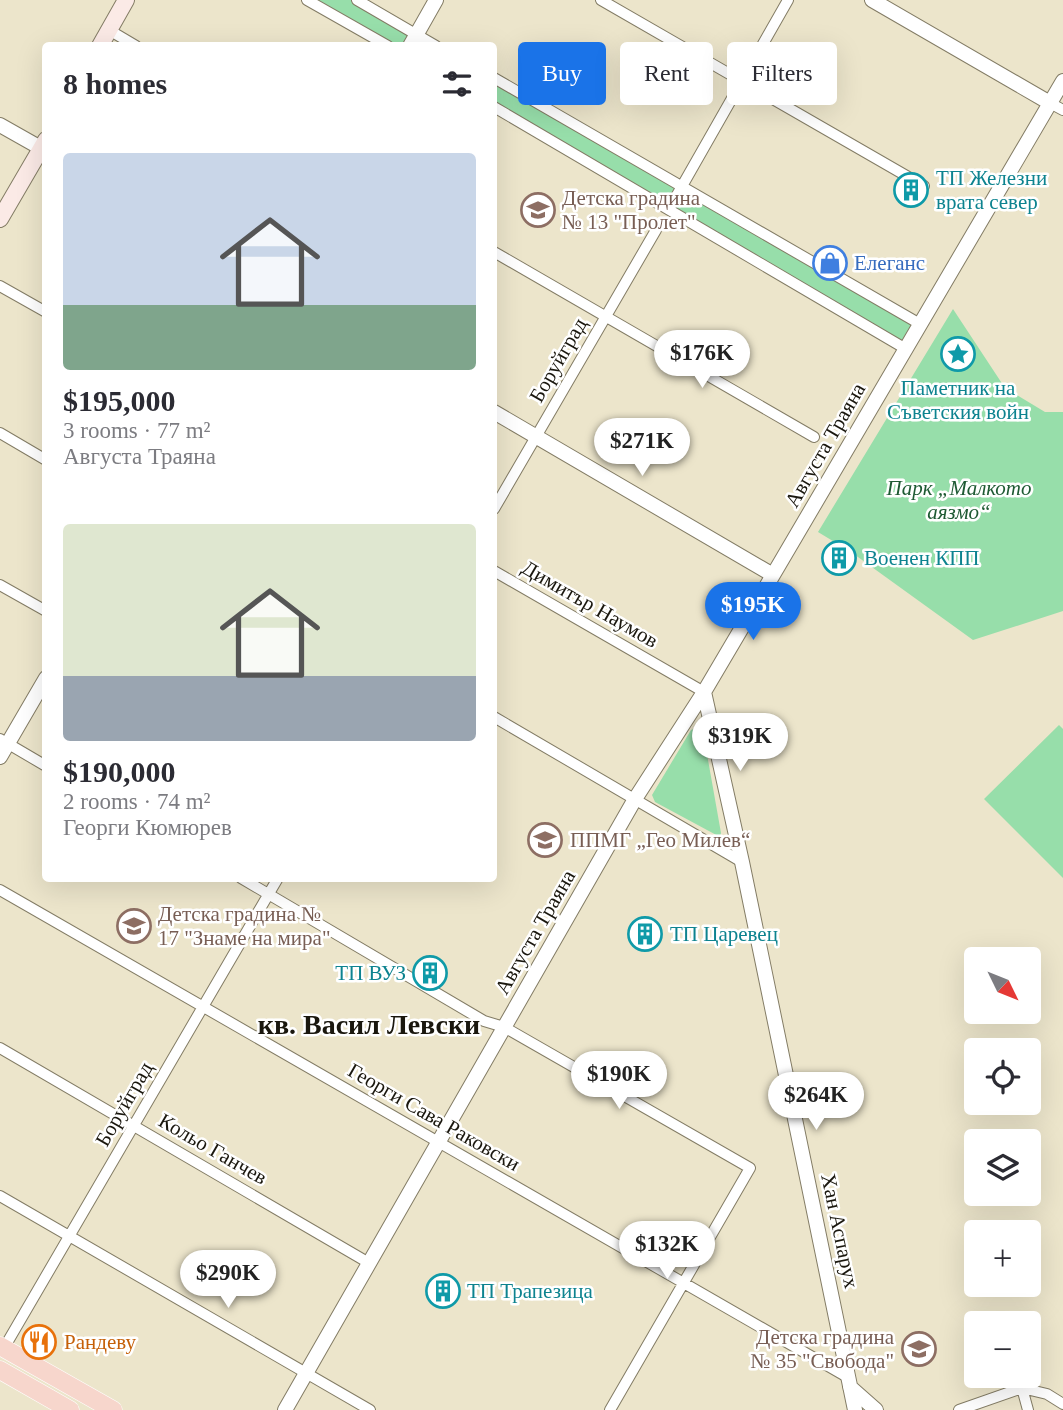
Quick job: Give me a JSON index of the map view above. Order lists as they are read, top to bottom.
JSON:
{
  "streets": {
    "street": [
      "Боруйград",
      "Августа Траяна",
      "Димитър Наумов",
      "Георги Сава Раковски",
      "Кольо Ганчев",
      "Хан Аспарух"
    ]
  },
  "crossings": [
    ["Боруйград", "Георги Сава Раковски"],
    ["Боруйград", "Кольо Ганчев"],
    ["Августа Траяна", "Димитър Наумов"],
    ["Августа Траяна", "Георги Сава Раковски"],
    ["Августа Траяна", "Кольо Ганчев"],
    ["Августа Траяна", "Хан Аспарух"],
    ["Димитър Наумов", "Хан Аспарух"],
    ["Георги Сава Раковски", "Хан Аспарух"]
  ],
  "districts": ["кв. Васил Левски"],
  "parks": ["Парк „Малкото аязмо“"],
  "places": {
    "building": [
      "ТП Железни врата север",
      "Военен КПП",
      "ТП Царевец",
      "ТП ВУЗ",
      "ТП Трапезица"
    ],
    "school or university": [
      "Детска градина № 13 \"Пролет\"",
      "ППМГ „Гео Милев“",
      "Детска градина № 17 \"Знаме на мира\"",
      "Детска градина № 35 \"Свобода\""
    ],
    "shop": ["Елеганс"],
    "place": ["Паметник на Съветския войн"],
    "restaurant": ["Рандеву"]
  },
  "north": "bottom right",
  "page": {
    "chip": ["Buy", "Rent", "Filters"],
    "heading": "8 homes",
    "list": [
      {
        "name": "$195,000",
        "note": "3 rooms · 77 m² · Августа Траяна"
      },
      {
        "name": "$190,000",
        "note": "2 rooms · 74 m² · Георги Кюмюрев"
      }
    ],
    "price": [
      "$176K",
      "$271K",
      "$195K",
      "$319K",
      "$190K",
      "$264K",
      "$132K",
      "$290K"
    ],
    "map_buttons": ["+", "−"]
  }
}
